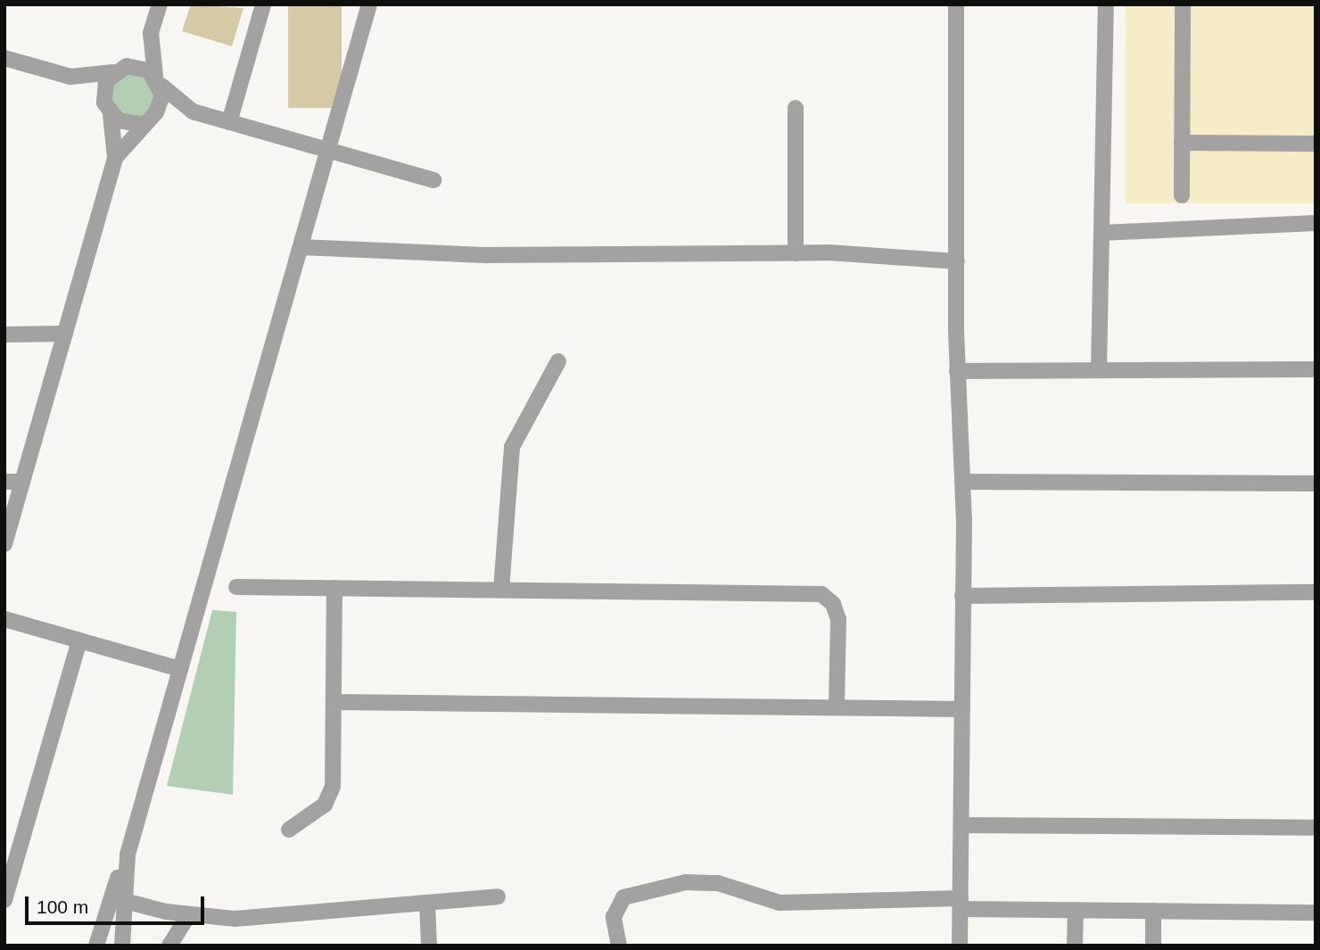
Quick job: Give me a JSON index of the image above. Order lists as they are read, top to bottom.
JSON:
{
  "scale_bar": "100 m"
}
